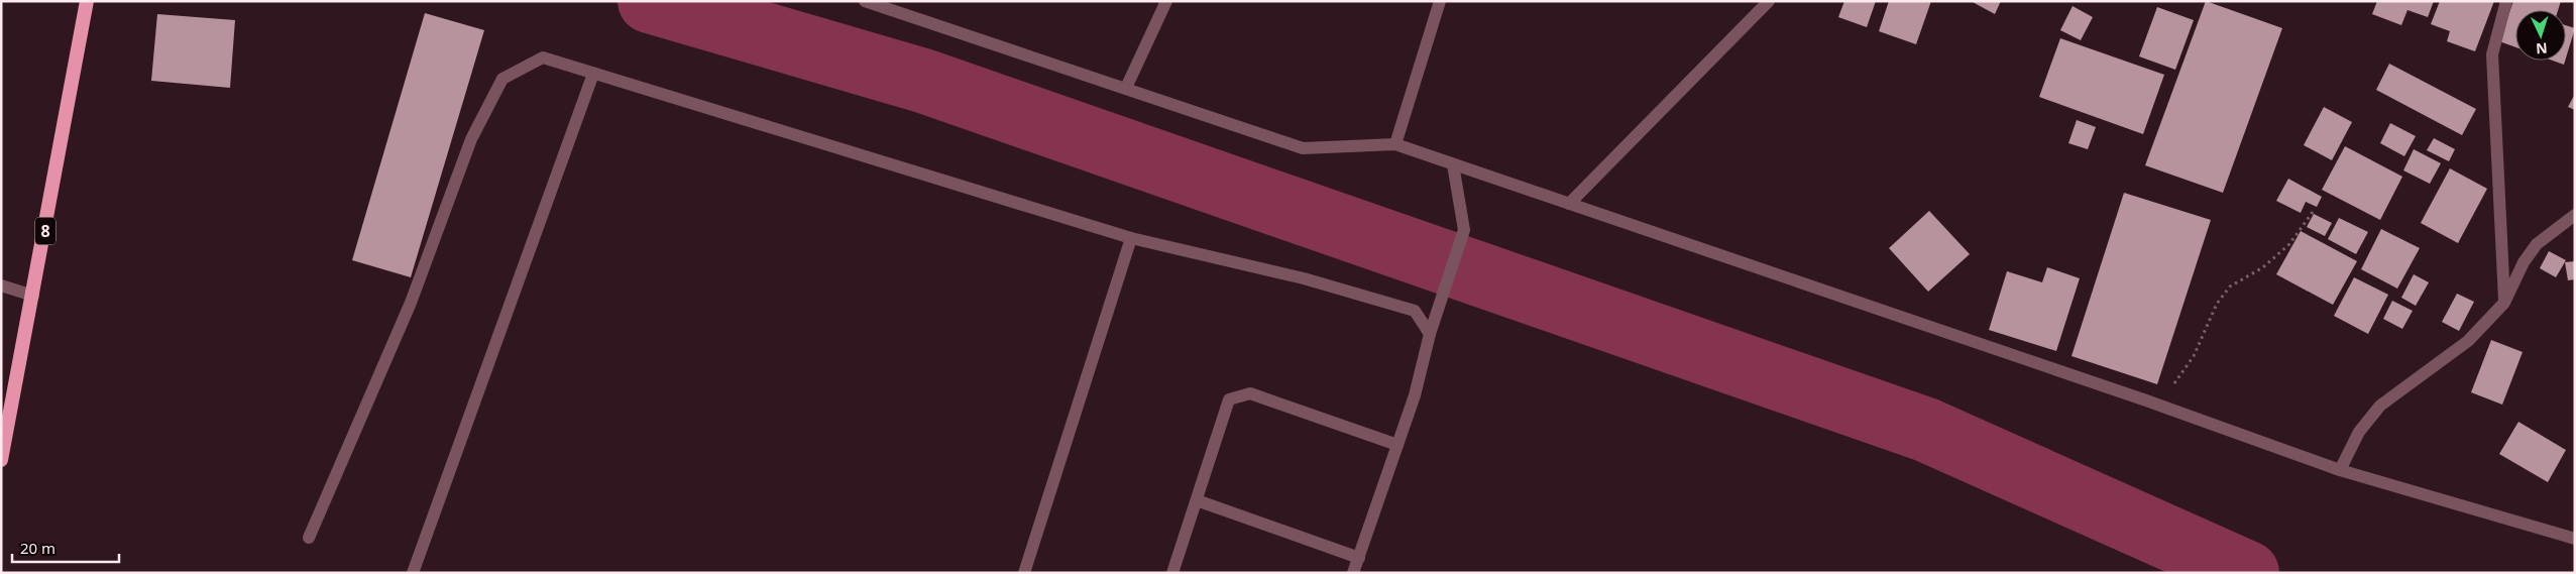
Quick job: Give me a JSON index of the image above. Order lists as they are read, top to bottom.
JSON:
{
  "streets": {
    "highway": ["8"]
  },
  "scale_bar": "20 m",
  "north": "bottom"
}
